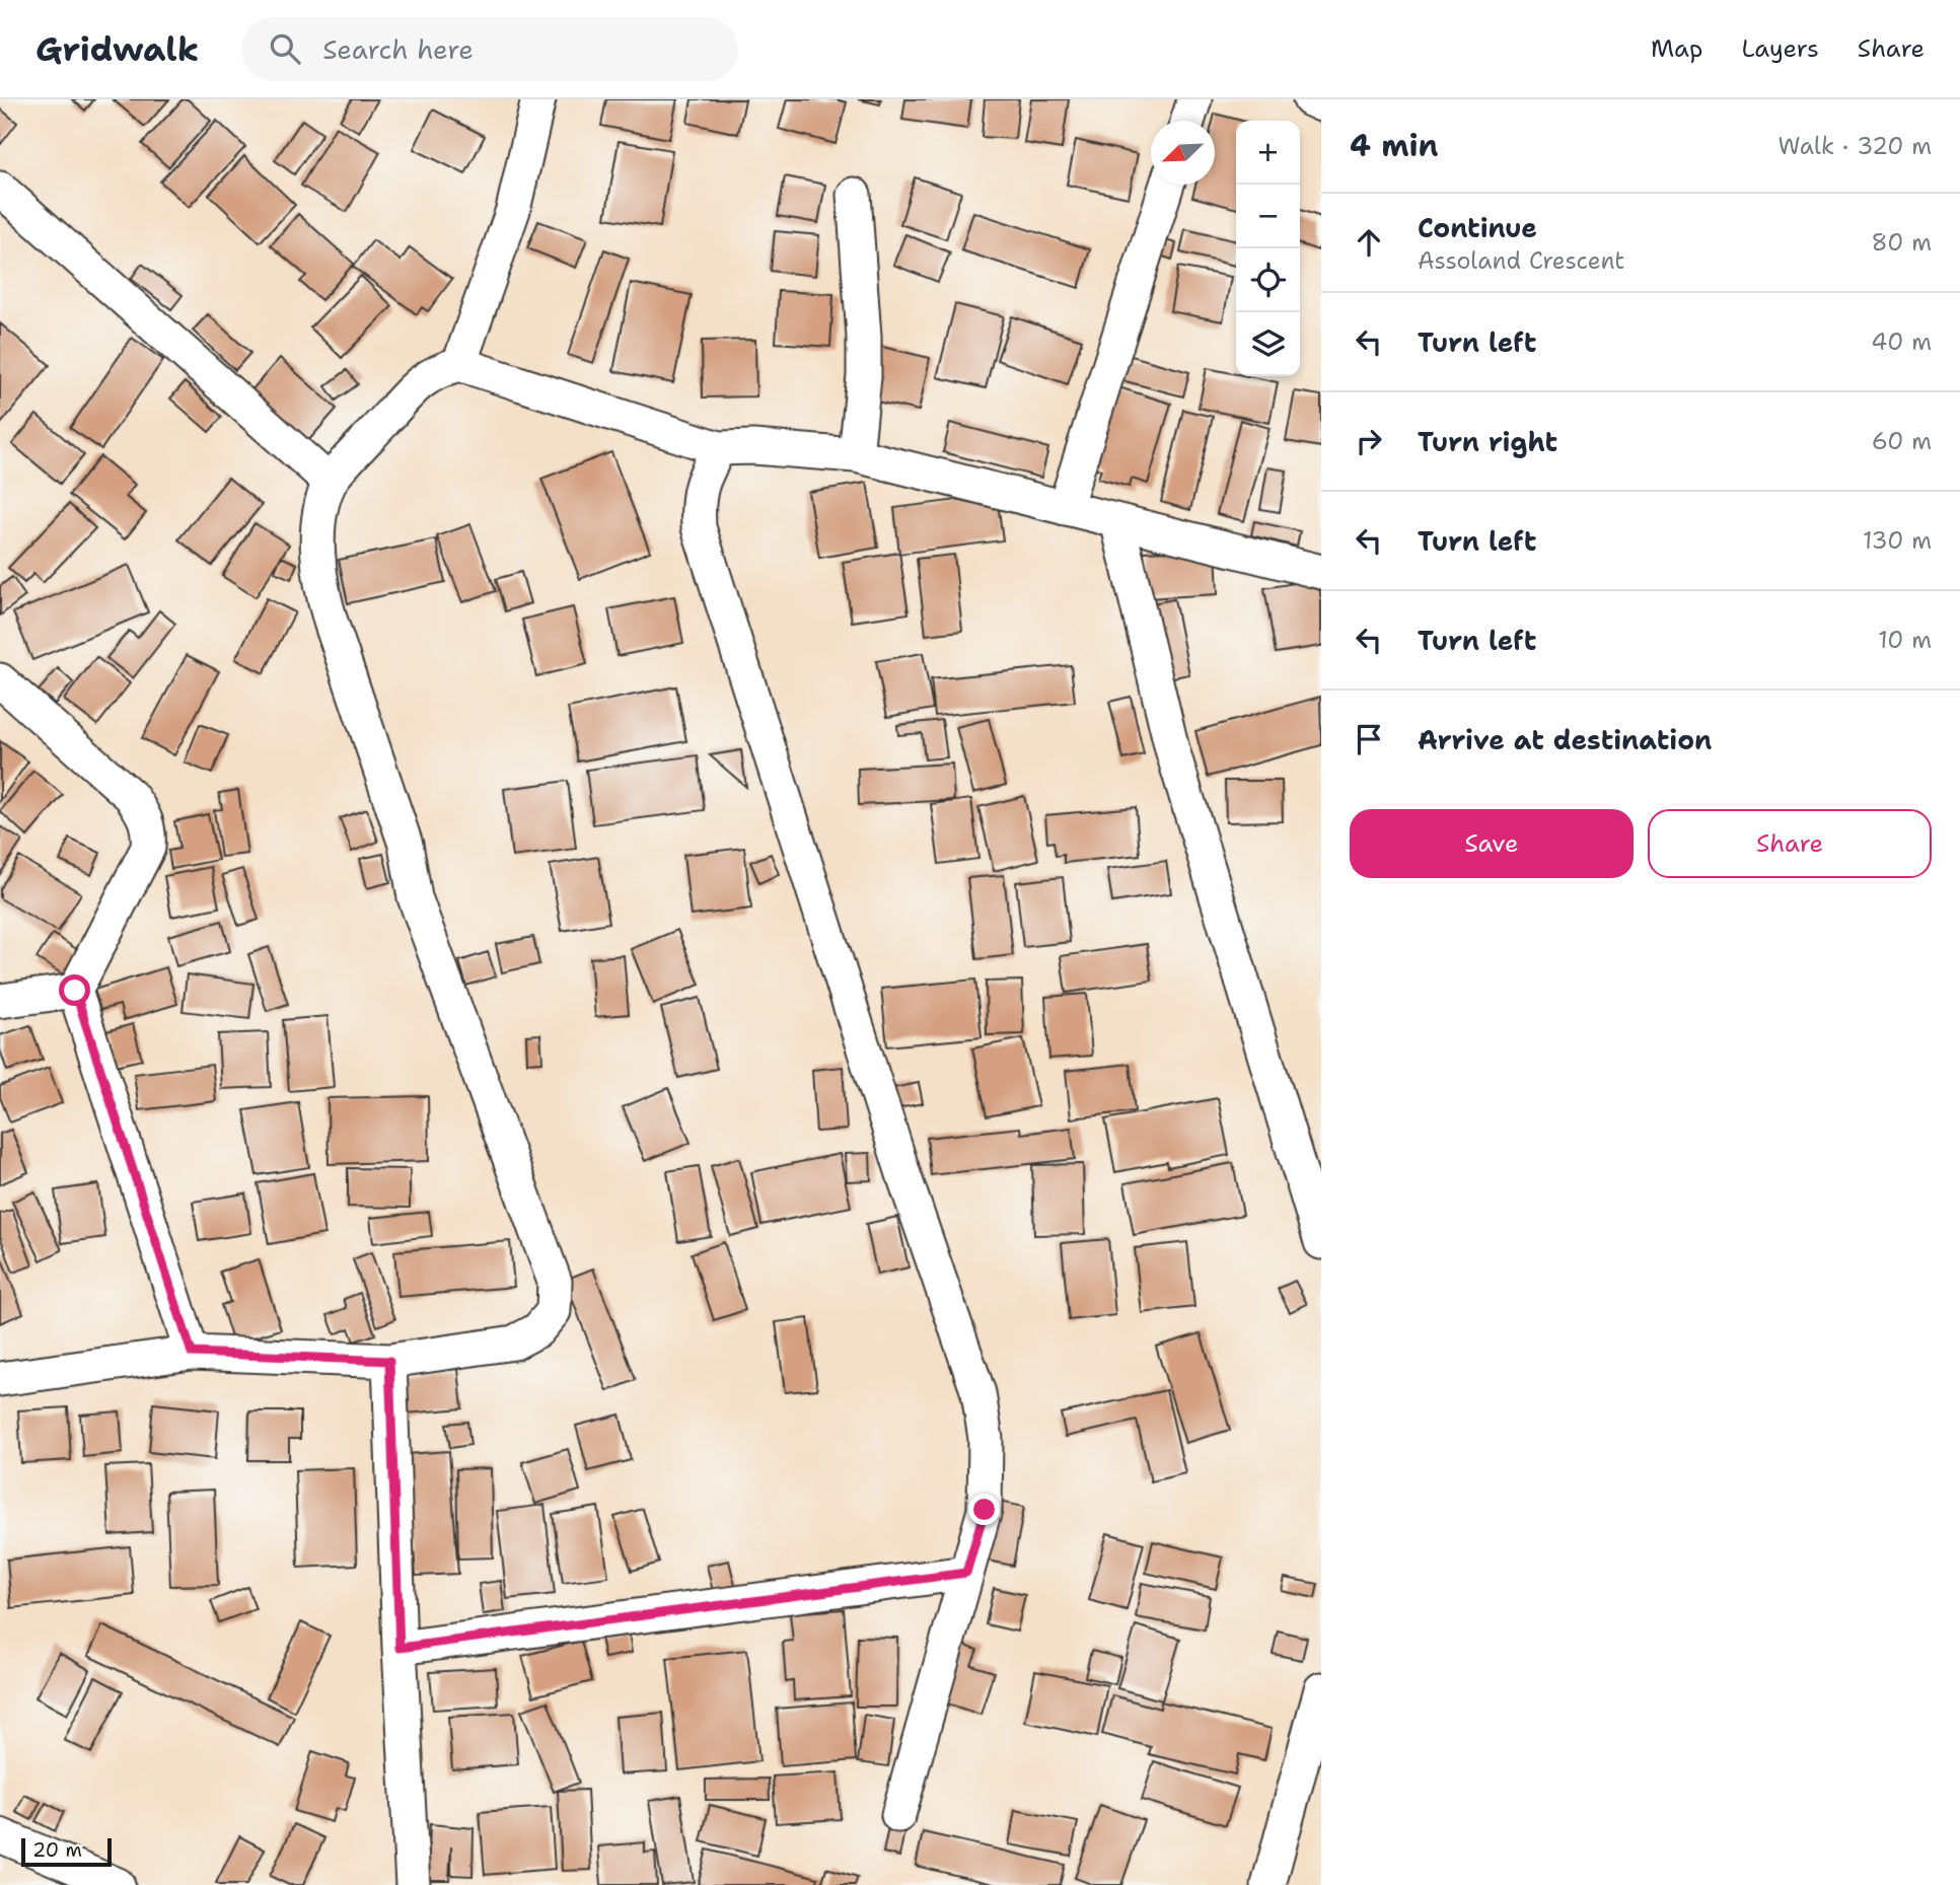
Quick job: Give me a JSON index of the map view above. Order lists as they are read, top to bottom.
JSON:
{
  "scale_bar": "20 m",
  "north": "bottom left",
  "page": {
    "header": "Gridwalk",
    "search": "Search here",
    "nav": ["Map", "Layers", "Share"],
    "heading": ["4 min", "Walk · 320 m"],
    "map_buttons": ["+", "−"],
    "list": [
      ["Continue", "Assoland Crescent", "80 m"],
      ["Turn left", "40 m"],
      ["Turn right", "60 m"],
      ["Turn left", "130 m"],
      ["Turn left", "10 m"],
      "Arrive at destination"
    ],
    "buttons": ["Save", "Share"],
    "scale": "20 m"
  }
}
